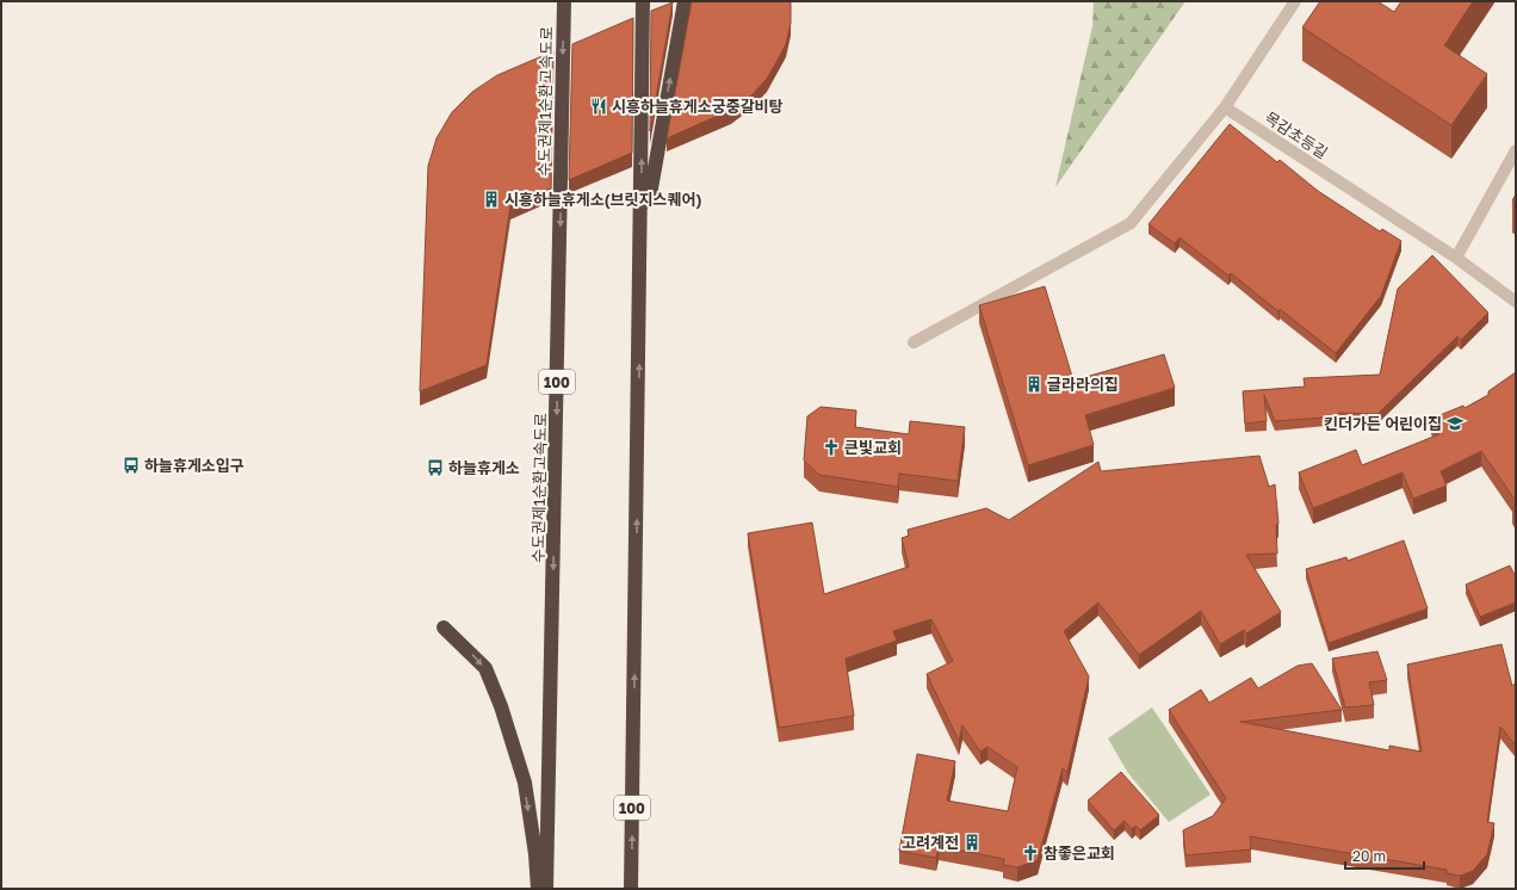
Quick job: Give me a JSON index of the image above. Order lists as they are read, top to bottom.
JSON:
{
  "streets": {
    "highway": ["수도권제1순환고속도로", "100"],
    "street": ["목감초등길"]
  },
  "places": {
    "restaurant": ["시흥하늘휴게소궁중갈비탕"],
    "building": ["시흥하늘휴게소(브릿지스퀘어)", "글라라의집", "고려계전"],
    "school or university": ["킨더가든 어린이집"],
    "church": ["큰빛교회", "참좋은교회"],
    "bus stop": ["하늘휴게소입구", "하늘휴게소"]
  },
  "scale_bar": "20 m"
}
